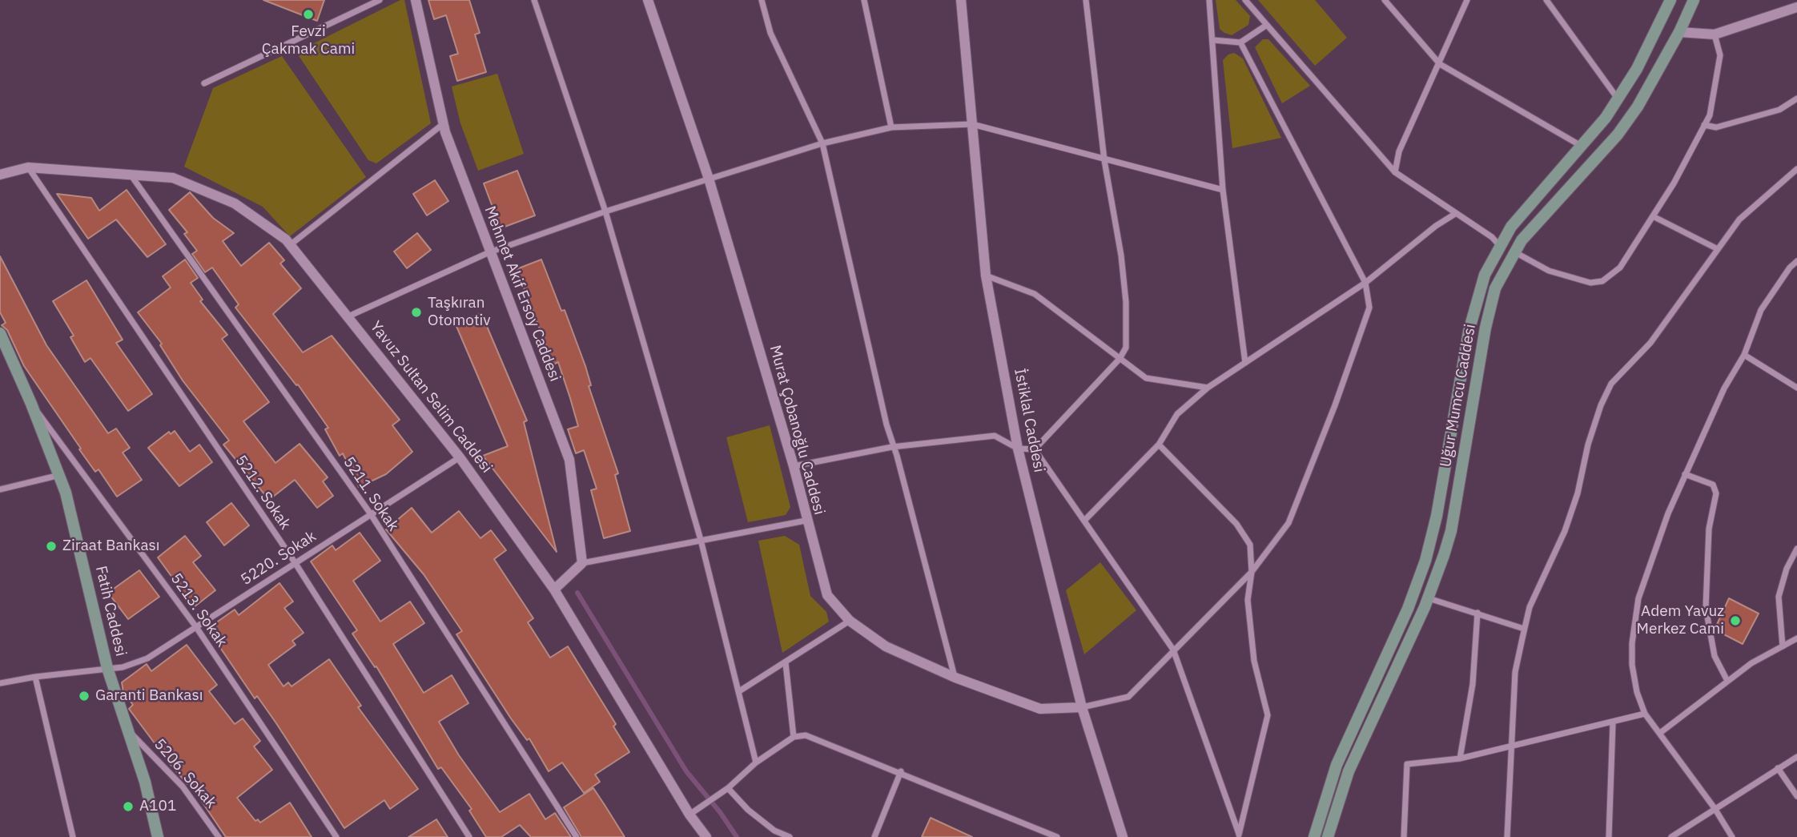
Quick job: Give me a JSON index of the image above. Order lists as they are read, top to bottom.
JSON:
{
  "streets": {
    "main road": ["Uğur Mumcu Caddesi", "Fatih Caddesi"],
    "street": [
      "Mehmet Akif Ersoy Caddesi",
      "Yavuz Sultan Selim Caddesi",
      "İstiklal Caddesi",
      "Murat Çobanoğlu Caddesi",
      "5212. Sokak",
      "5211. Sokak",
      "5220. Sokak",
      "5213. Sokak",
      "5206. Sokak"
    ]
  },
  "crossings": [
    ["Yavuz Sultan Selim Caddesi", "5212. Sokak"],
    ["Yavuz Sultan Selim Caddesi", "5211. Sokak"],
    ["Yavuz Sultan Selim Caddesi", "5220. Sokak"],
    ["İstiklal Caddesi", "Murat Çobanoğlu Caddesi"],
    ["5212. Sokak", "5220. Sokak"],
    ["5211. Sokak", "5220. Sokak"],
    ["5220. Sokak", "5213. Sokak"],
    ["5220. Sokak", "Fatih Caddesi"],
    ["5213. Sokak", "Fatih Caddesi"],
    ["Fatih Caddesi", "5206. Sokak"]
  ],
  "places": [
    "Fevzi Çakmak Cami",
    "Taşkıran Otomotiv",
    "Ziraat Bankası",
    "Adem Yavuz Merkez Cami",
    "Garanti Bankası",
    "A101"
  ]
}
